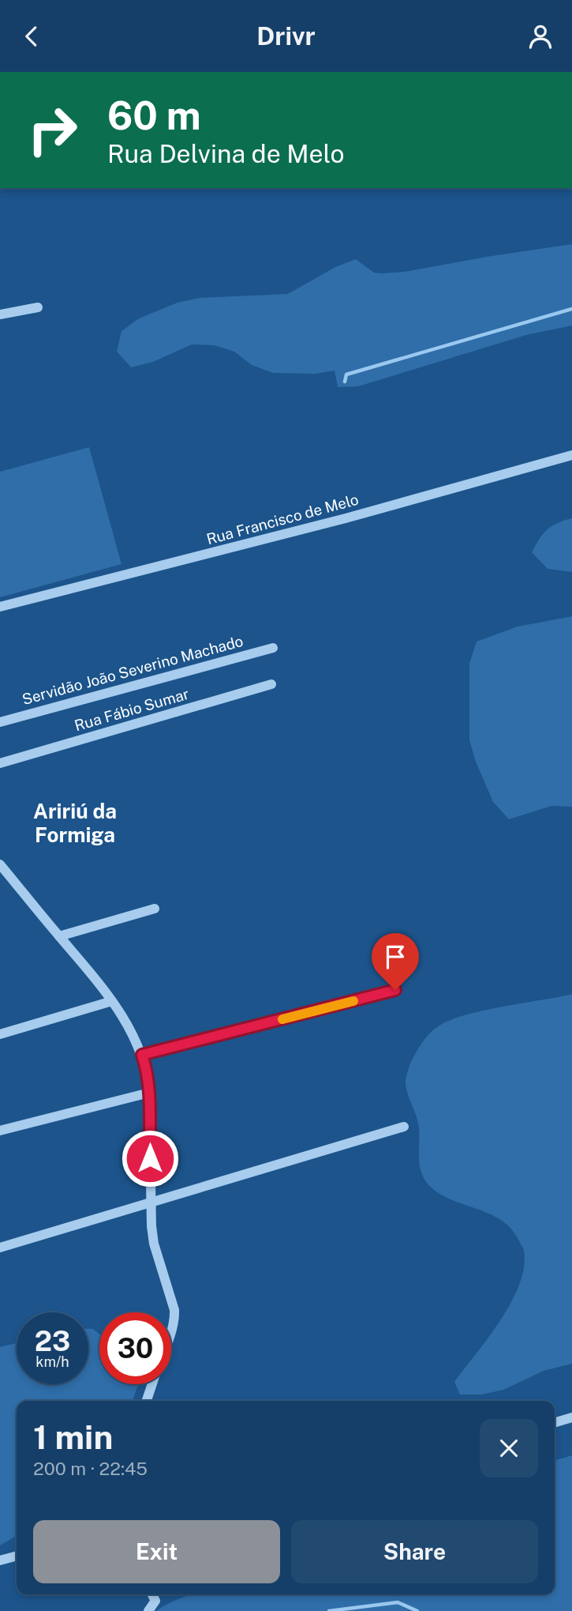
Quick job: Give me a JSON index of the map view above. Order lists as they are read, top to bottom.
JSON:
{
  "streets": {
    "street": ["Rua Francisco de Melo", "Servidão João Severino Machado", "Rua Fábio Sumar"]
  },
  "districts": ["Aririú da Formiga"],
  "page": {
    "header": "Drivr",
    "turn": ["60 m", "Rua Delvina de Melo"],
    "speed": "23 km/h",
    "limit": "30",
    "heading": ["1 min", "200 m · 22:45"],
    "buttons": ["Exit", "Share"]
  }
}
